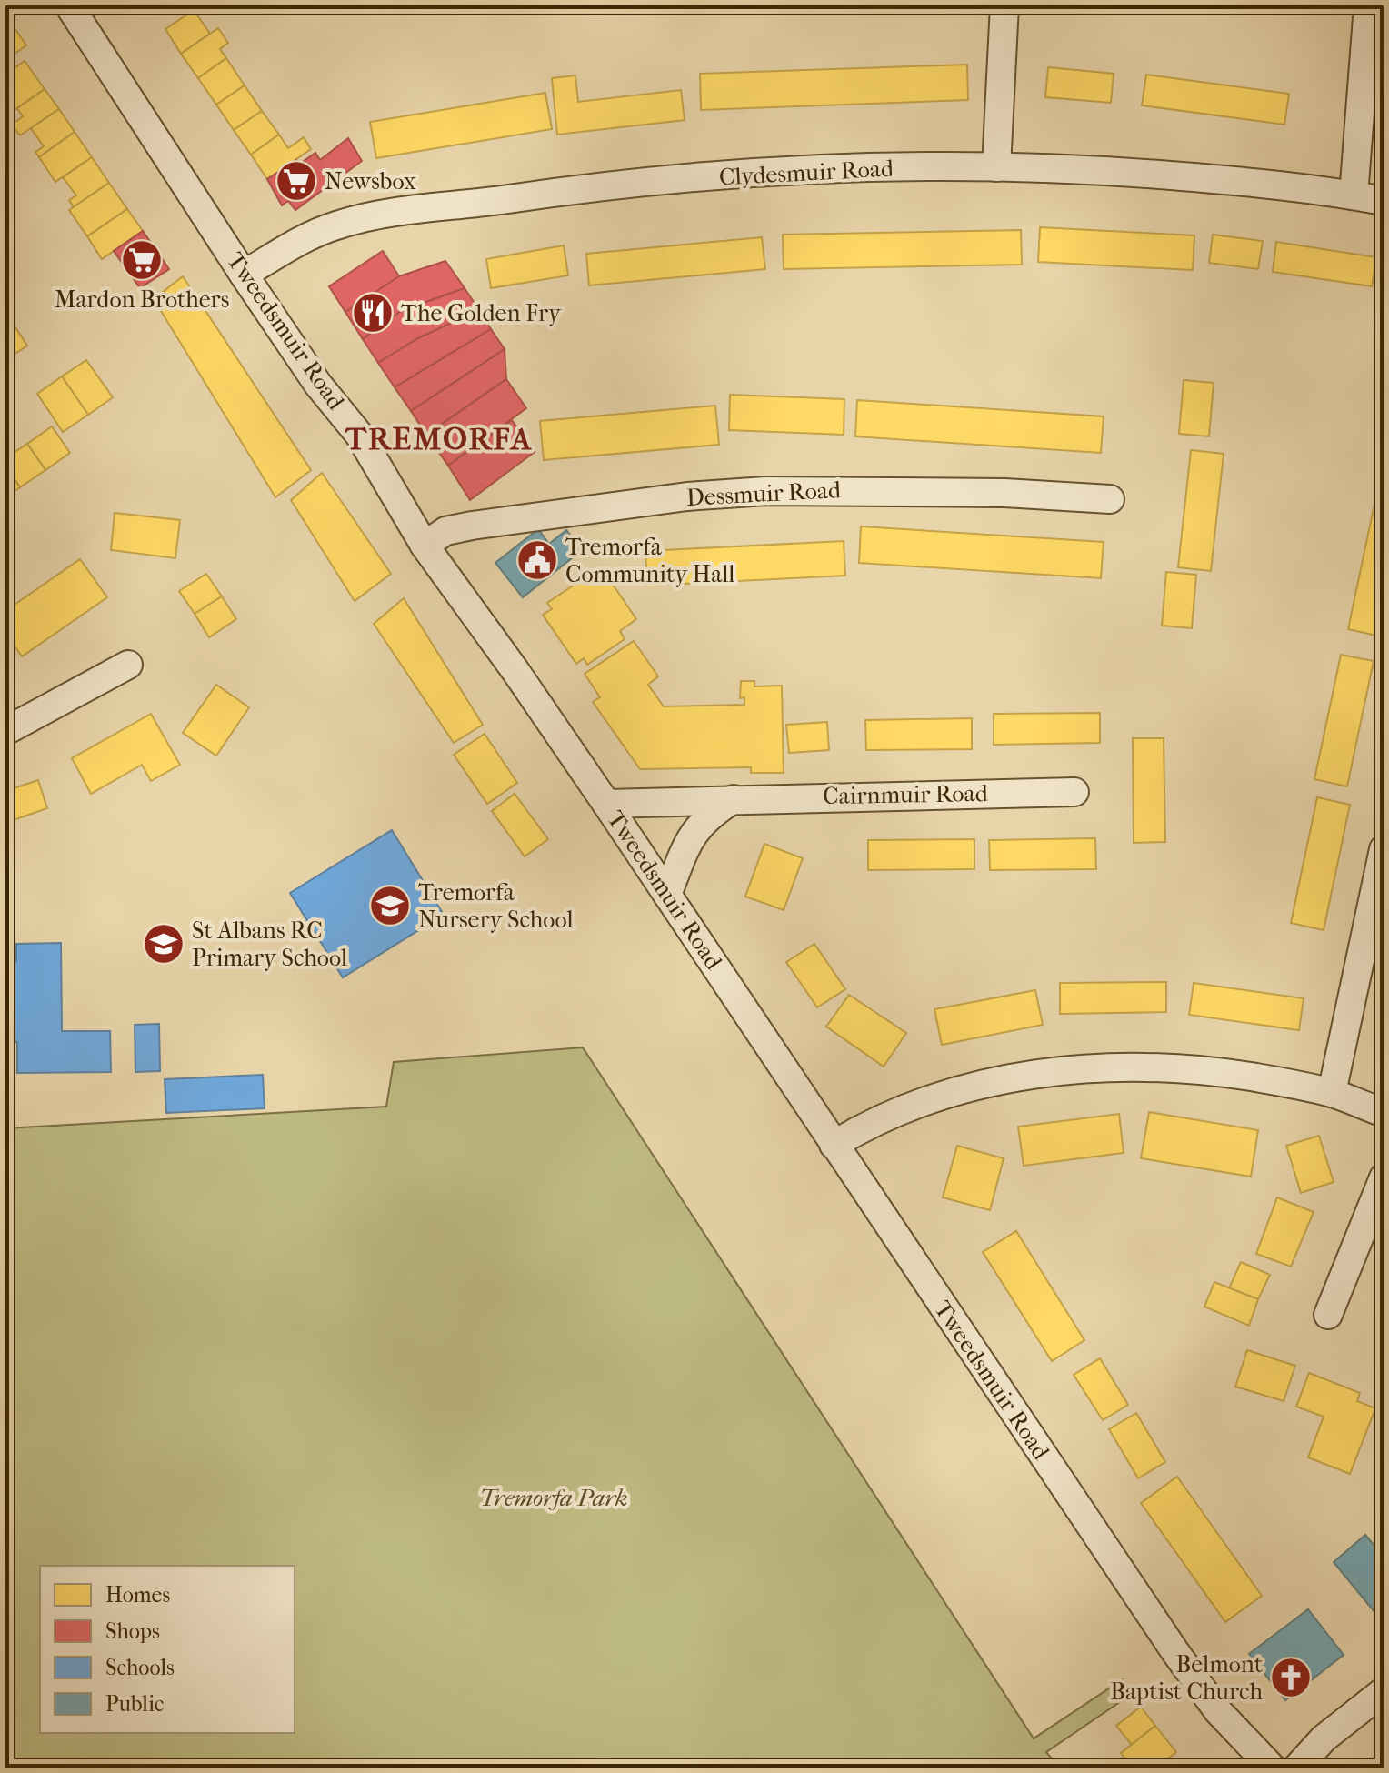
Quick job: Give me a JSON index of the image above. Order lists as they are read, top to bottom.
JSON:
{
  "streets": {
    "street": [
      "Clydesmuir Road",
      "Tweedsmuir Road",
      "Dessmuir Road",
      "Cairnmuir Road"
    ]
  },
  "crossings": [
    ["Clydesmuir Road", "Tweedsmuir Road"],
    ["Tweedsmuir Road", "Dessmuir Road"],
    ["Tweedsmuir Road", "Cairnmuir Road"]
  ],
  "districts": ["TREMORFA"],
  "parks": ["Tremorfa Park"],
  "places": {
    "supermarket": ["Newsbox", "Mardon Brothers"],
    "restaurant": ["The Golden Fry"],
    "public building": ["Tremorfa Community Hall"],
    "school or university": ["Tremorfa Nursery School", "St Albans RC Primary School"],
    "church": ["Belmont Baptist Church"]
  },
  "legend": [
    "Homes",
    "Shops",
    "Schools",
    "Public"
  ]
}
